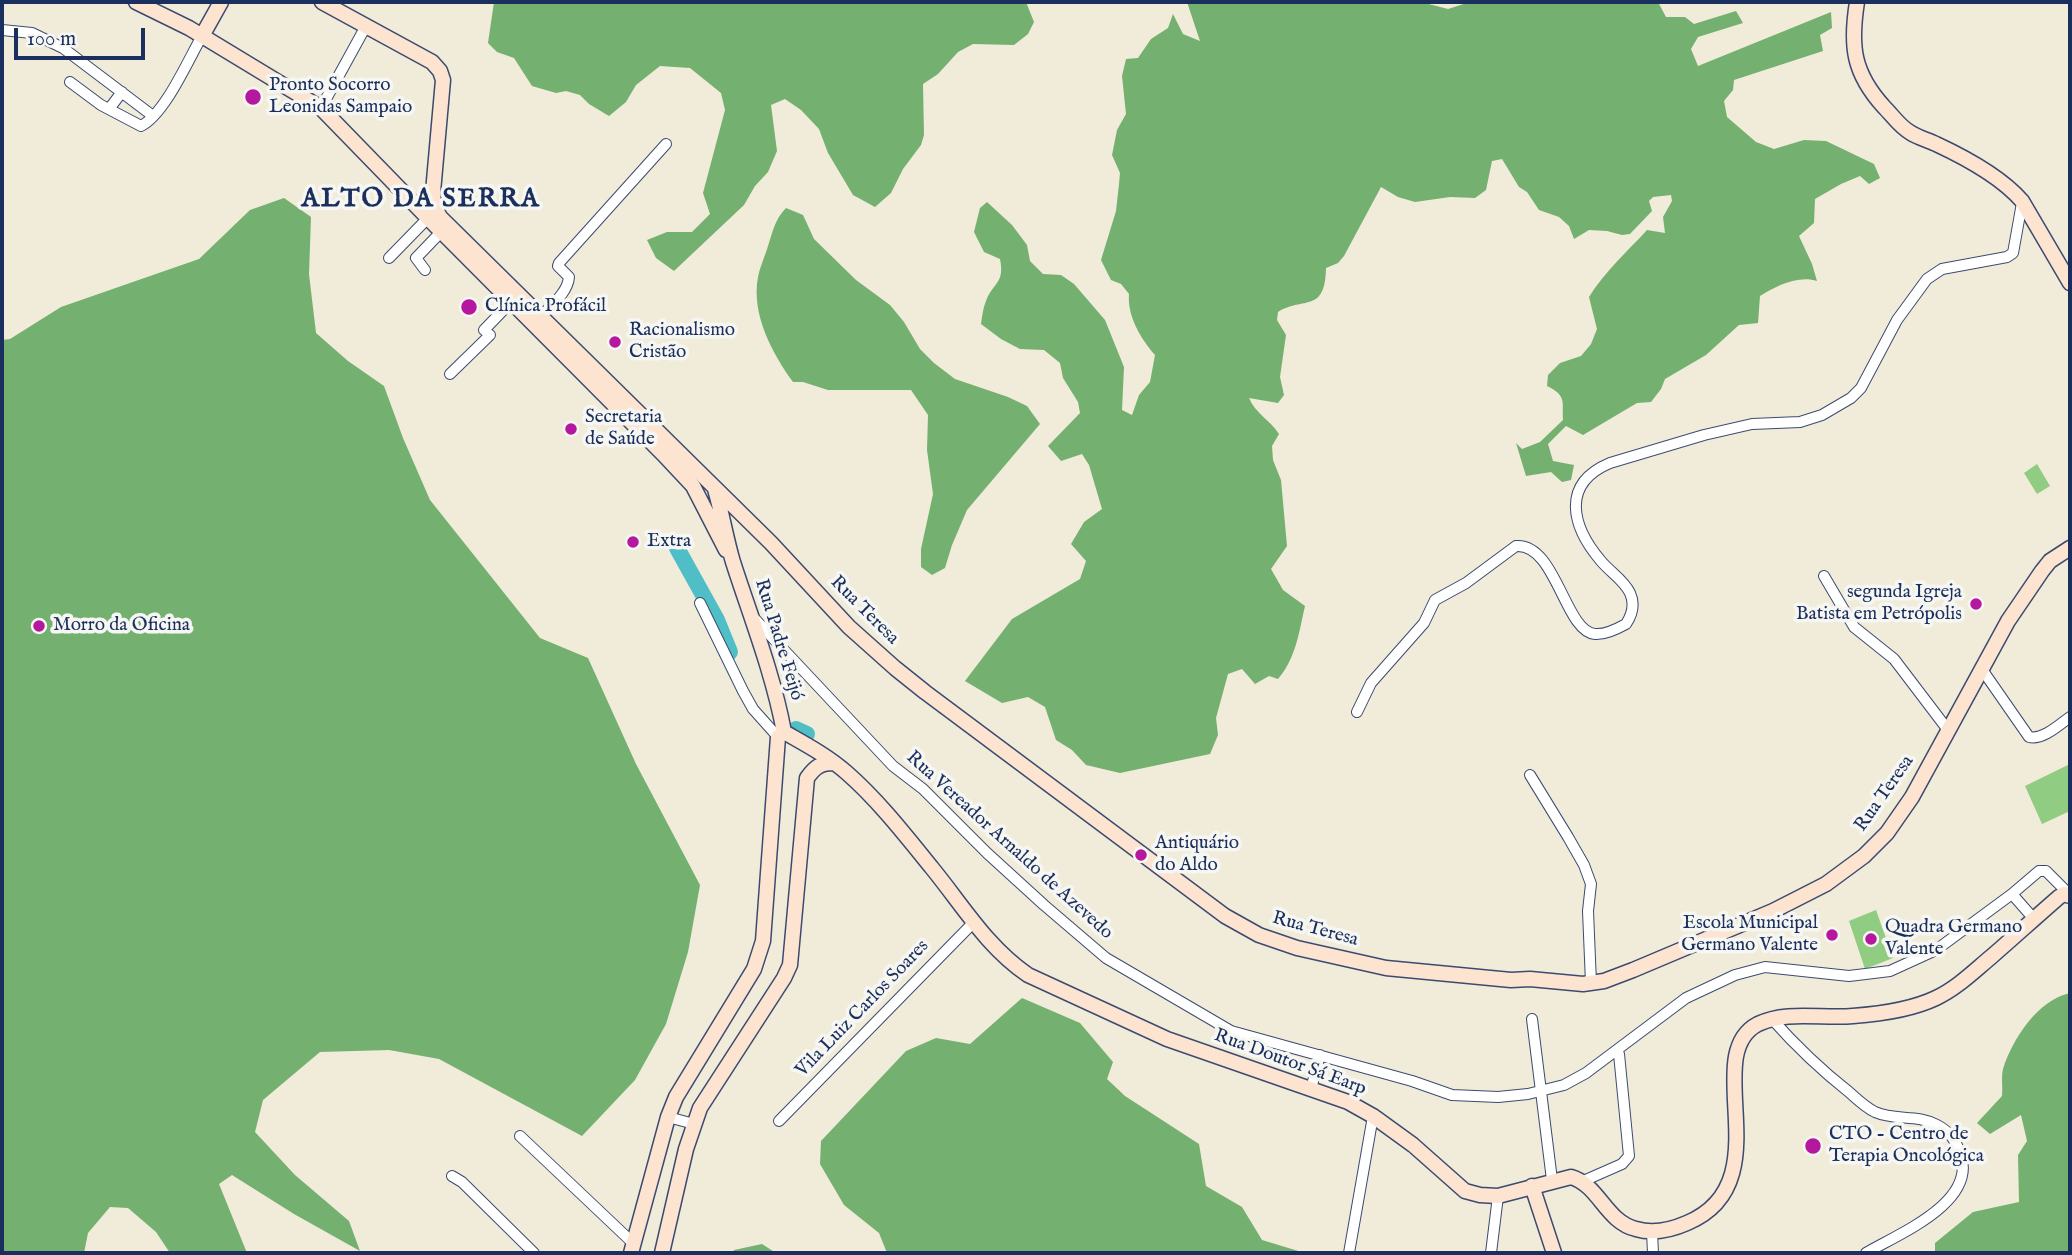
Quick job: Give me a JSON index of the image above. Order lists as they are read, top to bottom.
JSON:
{
  "streets": {
    "main road": ["Rua Teresa", "Rua Padre Feijó", "Rua Doutor Sá Earp"],
    "street": ["Rua Vereador Arnaldo de Azevedo", "Vila Luiz Carlos Soares"]
  },
  "crossings": [
    ["Rua Teresa", "Rua Padre Feijó"],
    ["Rua Padre Feijó", "Rua Vereador Arnaldo de Azevedo"],
    ["Rua Padre Feijó", "Rua Doutor Sá Earp"],
    ["Vila Luiz Carlos Soares", "Rua Doutor Sá Earp"]
  ],
  "districts": ["ALTO DA SERRA"],
  "places": [
    "Pronto Socorro Leonidas Sampaio",
    "Clínica Profácil",
    "Racionalismo Cristão",
    "Secretaria de Saúde",
    "Extra",
    "segunda Igreja Batista em Petrópolis",
    "Morro da Oficina",
    "Antiquário do Aldo",
    "Escola Municipal Germano Valente",
    "Quadra Germano Valente",
    "CTO - Centro de Terapia Oncológica"
  ],
  "scale_bar": "100 m"
}
